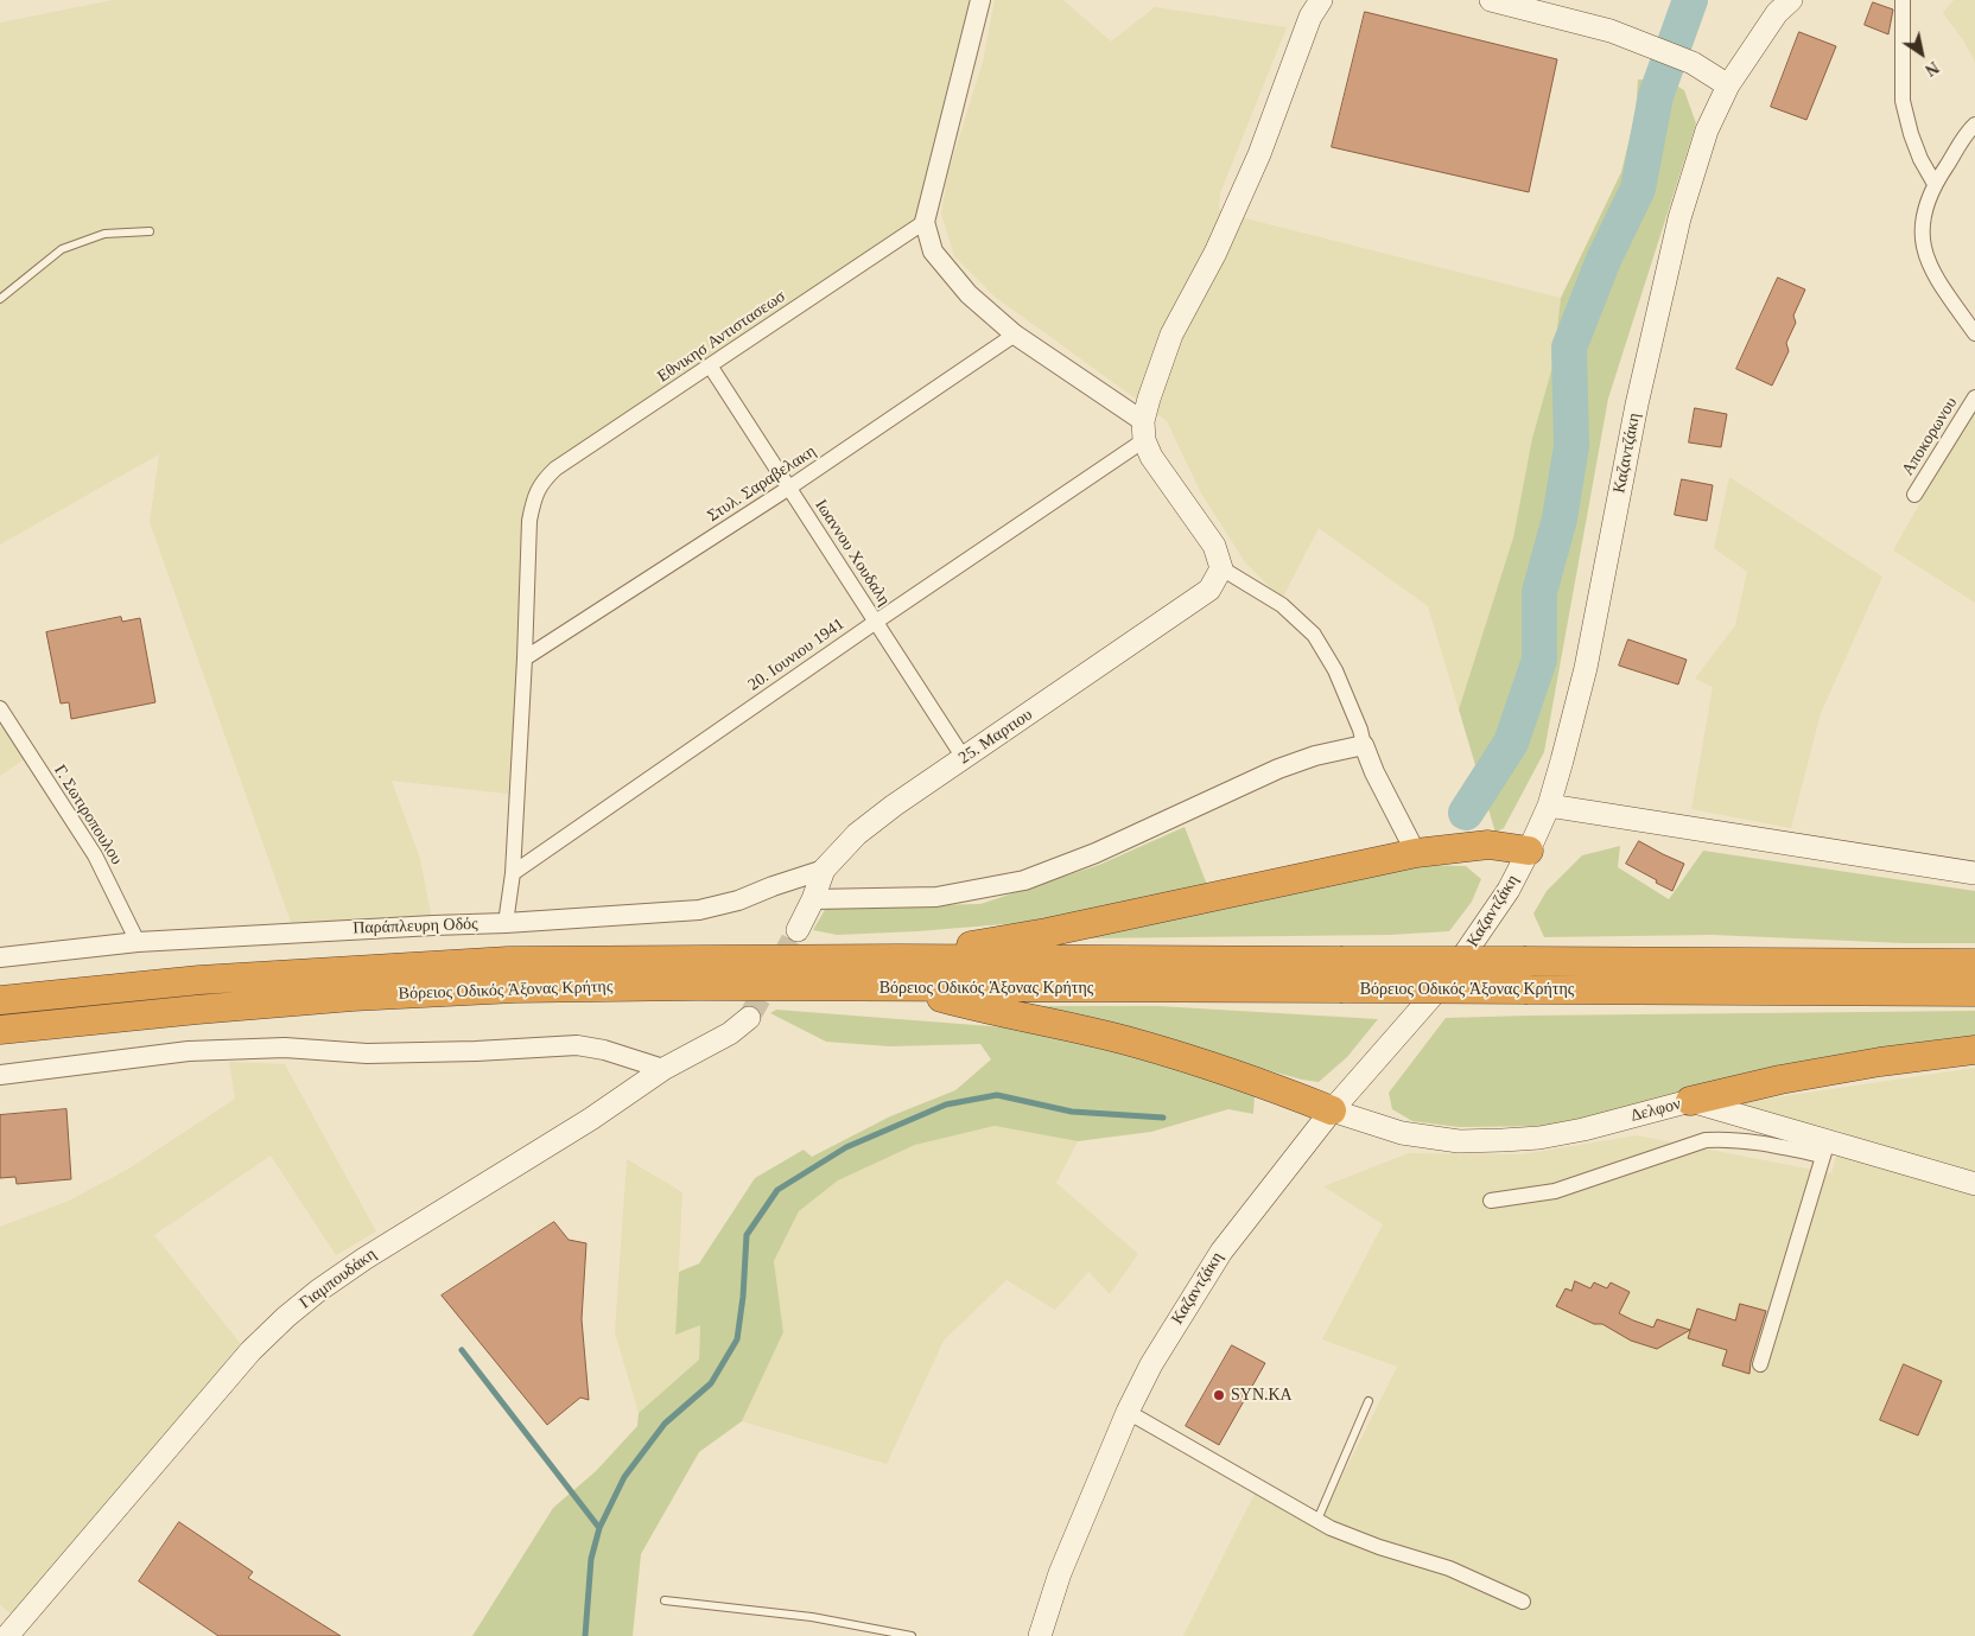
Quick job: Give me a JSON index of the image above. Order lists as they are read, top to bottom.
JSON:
{
  "streets": {
    "highway": ["Βόρειος Οδικός Άξονας Κρήτης"],
    "main road": [
      "Καζαντζάκη",
      "25. Μαρτιου",
      "Δελφον",
      "Γιαμπουδάκη"
    ],
    "street": [
      "Εθνικησ Αντιστασεωσ",
      "Αποκορωνου",
      "Στυλ. Σαραβελακη",
      "Ιωαννου Χουδαλη",
      "20. Ιουνιου 1941",
      "Γ. Σωτιροπουλου",
      "Παράπλευρη Οδός"
    ]
  },
  "crossings": [
    ["Εθνικησ Αντιστασεωσ", "Στυλ. Σαραβελακη"],
    ["Εθνικησ Αντιστασεωσ", "Ιωαννου Χουδαλη"],
    ["Καζαντζάκη", "Δελφον"],
    ["Στυλ. Σαραβελακη", "Ιωαννου Χουδαλη"],
    ["Ιωαννου Χουδαλη", "20. Ιουνιου 1941"],
    ["Ιωαννου Χουδαλη", "25. Μαρτιου"],
    ["25. Μαρτιου", "Παράπλευρη Οδός"],
    ["Γ. Σωτιροπουλου", "Παράπλευρη Οδός"]
  ],
  "places": ["SYN.KA"],
  "north": "bottom right"
}
